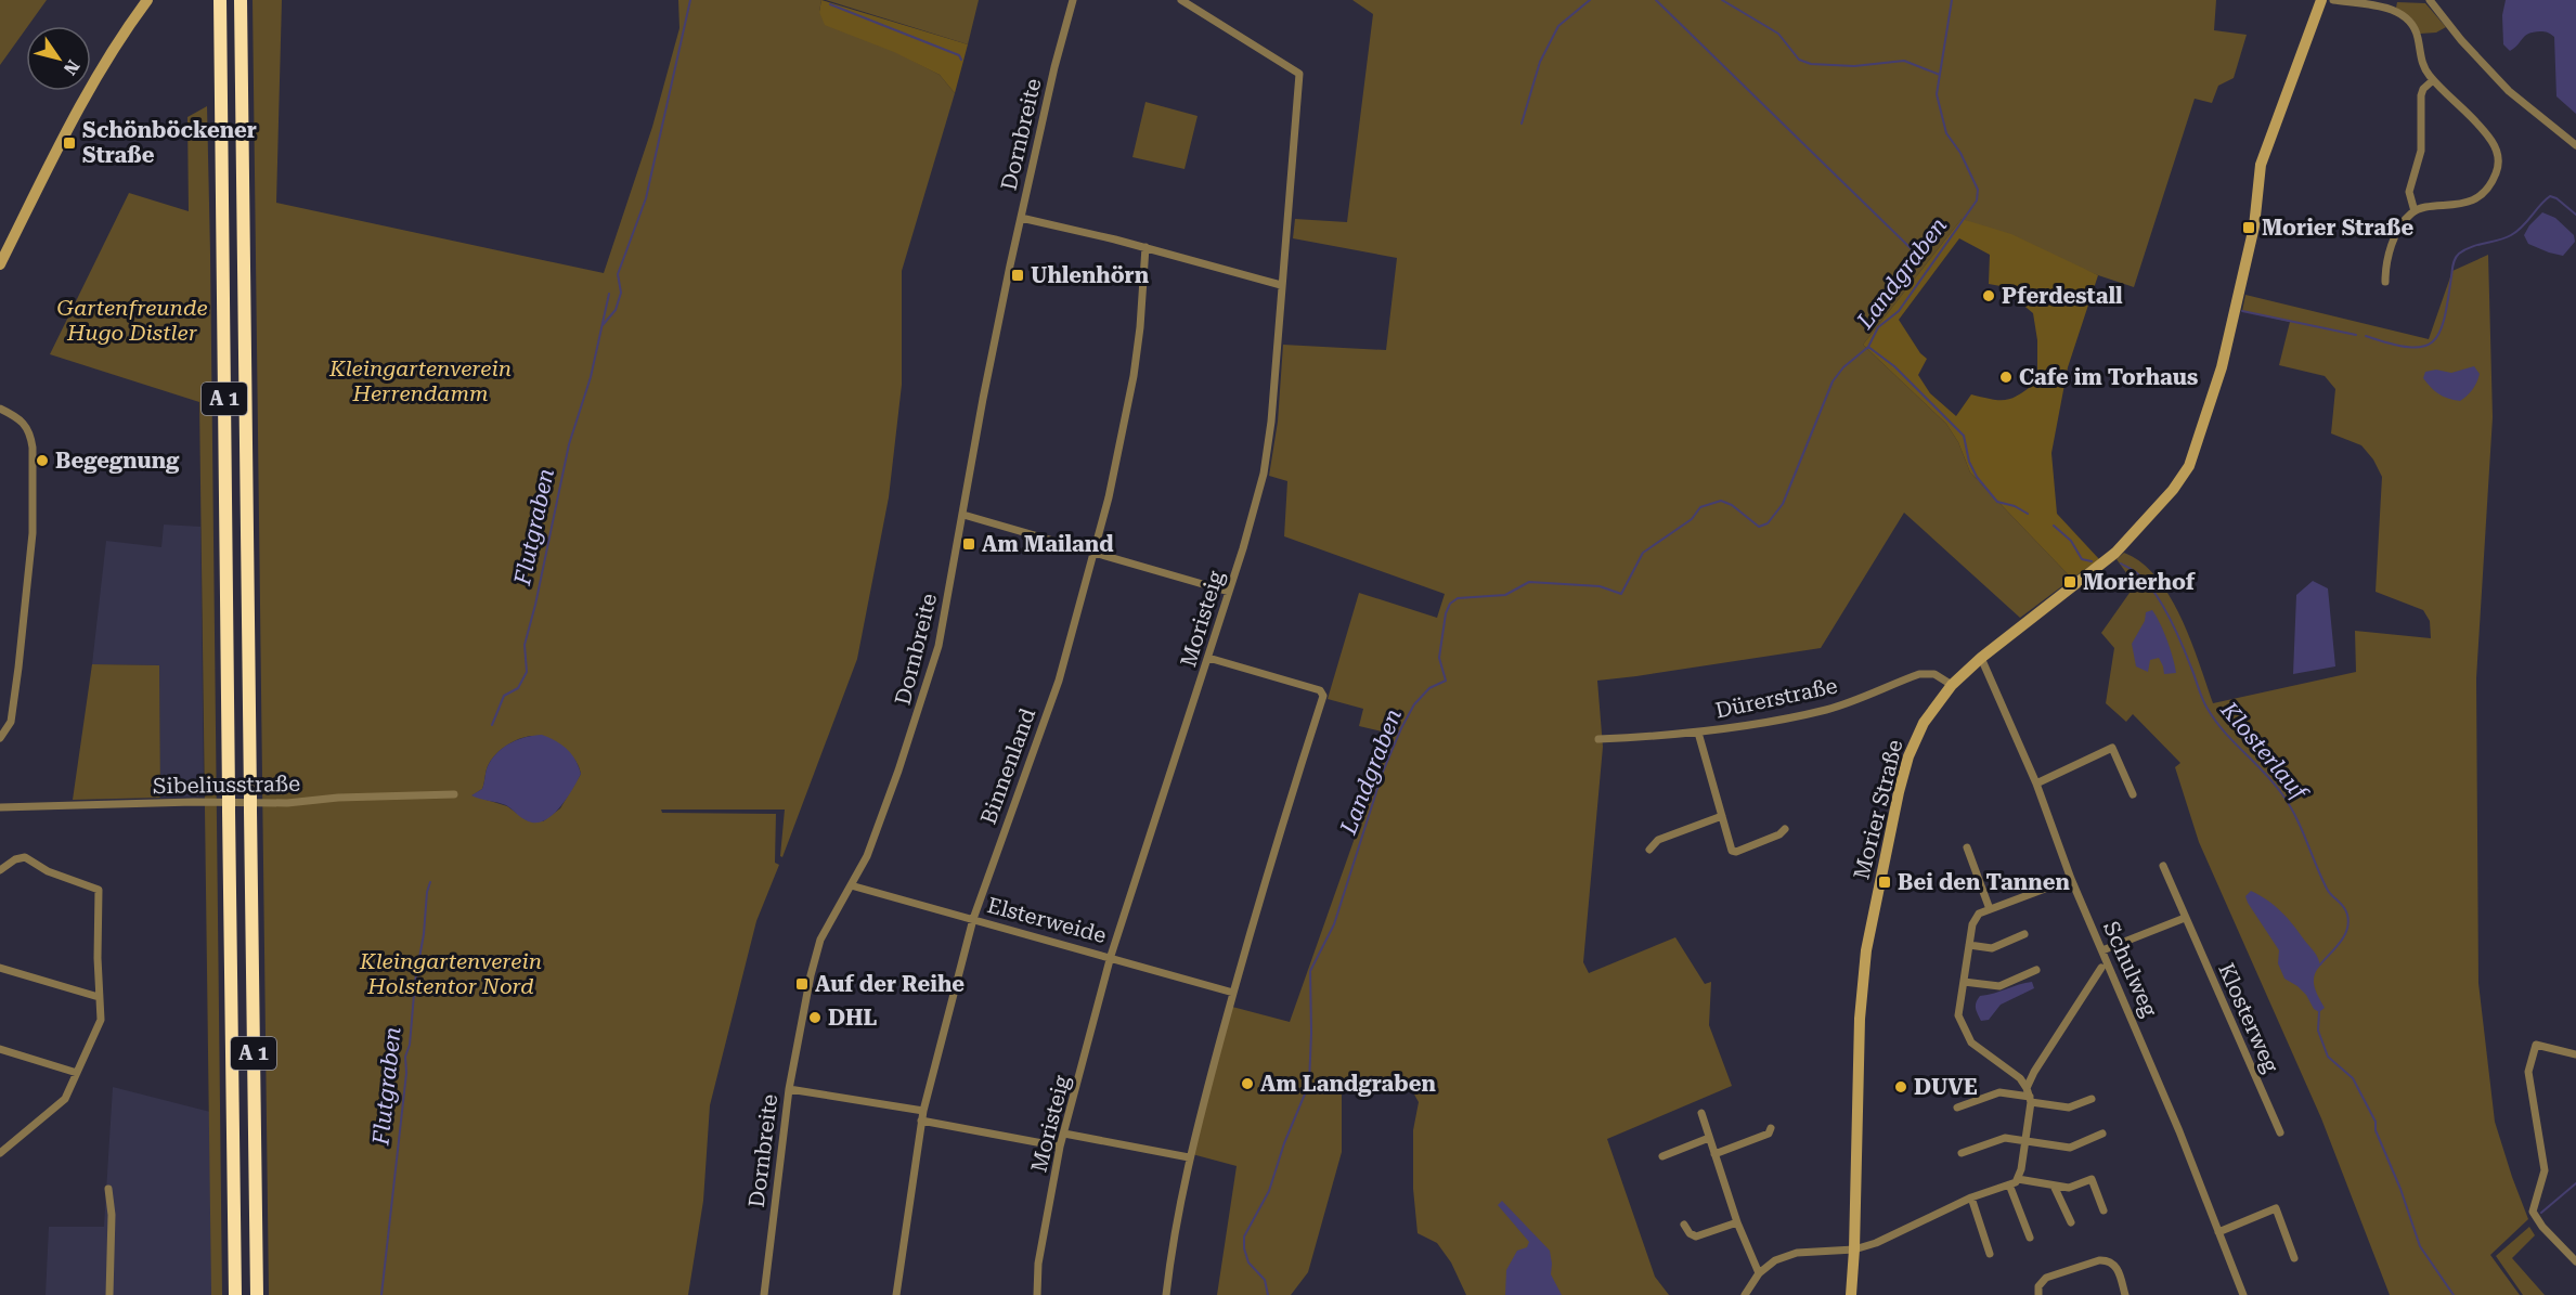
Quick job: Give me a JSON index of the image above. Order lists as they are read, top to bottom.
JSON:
{
  "streets": {
    "highway": ["A 1"],
    "main road": ["Morier Straße"],
    "street": [
      "Dornbreite",
      "Moristeig",
      "Dürerstraße",
      "Binnenland",
      "Sibeliusstraße",
      "Elsterweide",
      "Schulweg",
      "Klosterweg"
    ]
  },
  "crossings": [
    ["Dornbreite", "Elsterweide"],
    ["Moristeig", "Elsterweide"],
    ["Dürerstraße", "Morier Straße"],
    ["Binnenland", "Elsterweide"],
    ["Morier Straße", "Schulweg"]
  ],
  "water": ["Landgraben", "Flutgraben", "Klosterlauf"],
  "parks": ["Gartenfreunde Hugo Distler", "Kleingartenverein Herrendamm", "Kleingartenverein Holstentor Nord"],
  "places": {
    "transit": [
      "Schönböckener Straße",
      "Morier Straße",
      "Uhlenhörn",
      "Am Mailand",
      "Morierhof",
      "Bei den Tannen",
      "Auf der Reihe"
    ],
    "other": [
      "Pferdestall",
      "Cafe im Torhaus",
      "Begegnung",
      "DHL",
      "Am Landgraben",
      "DUVE"
    ]
  },
  "north": "bottom right"
}
